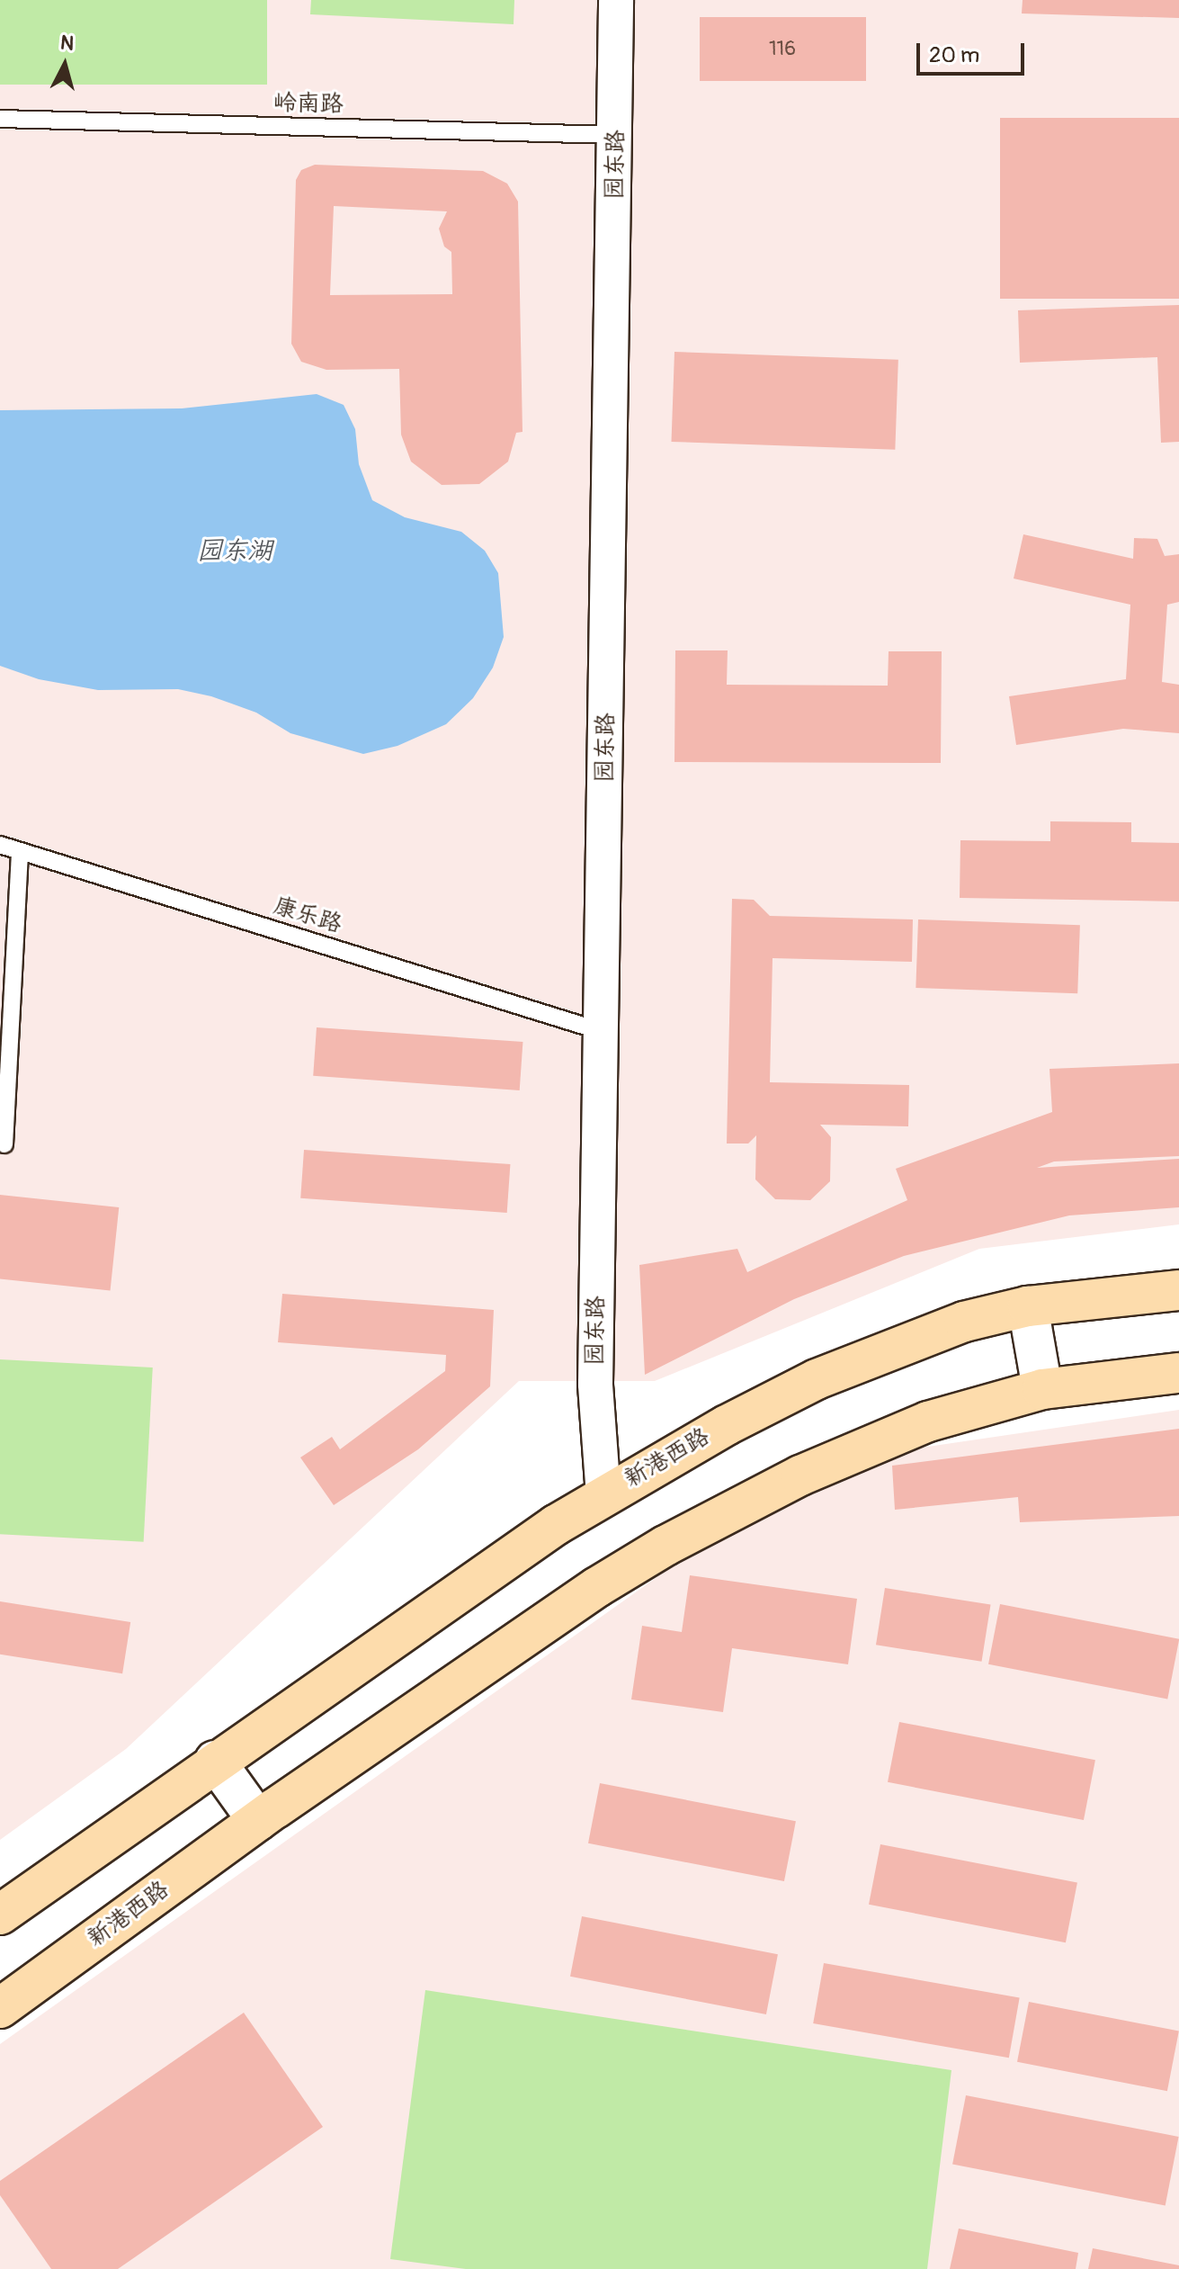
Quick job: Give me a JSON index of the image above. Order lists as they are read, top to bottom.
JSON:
{
  "streets": {
    "main road": ["新港西路"],
    "street": ["园东路"],
    "lane": ["岭南路", "康乐路"]
  },
  "crossings": [
    ["岭南路", "园东路"],
    ["园东路", "康乐路"],
    ["园东路", "新港西路"]
  ],
  "water": ["园东湖"],
  "house_numbers": ["116"],
  "scale_bar": "20 m",
  "north": "top"
}
